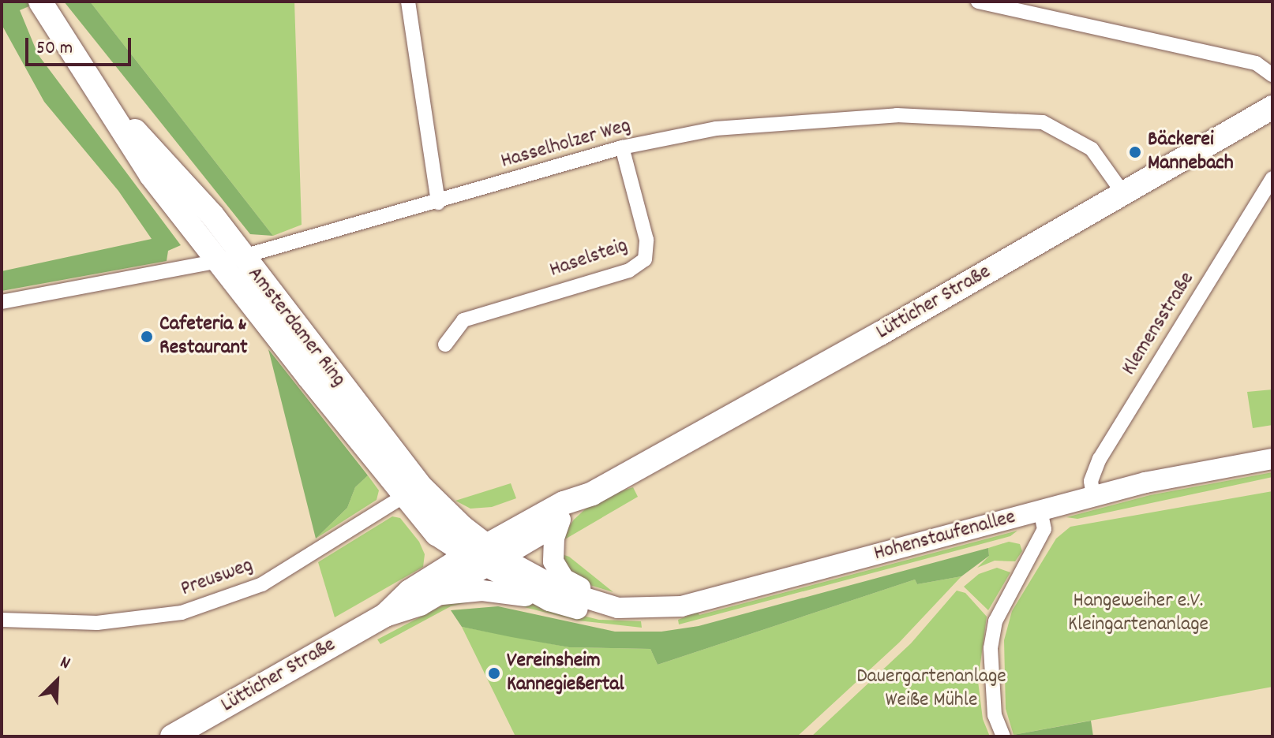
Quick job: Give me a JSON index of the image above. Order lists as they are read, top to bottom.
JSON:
{
  "streets": {
    "main road": ["Lütticher Straße", "Amsterdamer Ring", "Hohenstaufenallee"],
    "street": [
      "Hasselholzer Weg",
      "Haselsteig",
      "Klemensstraße",
      "Preusweg"
    ]
  },
  "crossings": [
    ["Hasselholzer Weg", "Haselsteig"],
    ["Hasselholzer Weg", "Lütticher Straße"],
    ["Hasselholzer Weg", "Amsterdamer Ring"],
    ["Lütticher Straße", "Amsterdamer Ring"],
    ["Lütticher Straße", "Hohenstaufenallee"],
    ["Klemensstraße", "Hohenstaufenallee"],
    ["Amsterdamer Ring", "Hohenstaufenallee"],
    ["Amsterdamer Ring", "Preusweg"]
  ],
  "parks": ["Hangeweiher e.V. Kleingartenanlage", "Dauergartenanlage Weiße Mühle"],
  "places": ["Bäckerei Mannebach", "Cafeteria & Restaurant", "Vereinsheim Kannegießertal"],
  "scale_bar": "50 m",
  "north": "top right"
}
